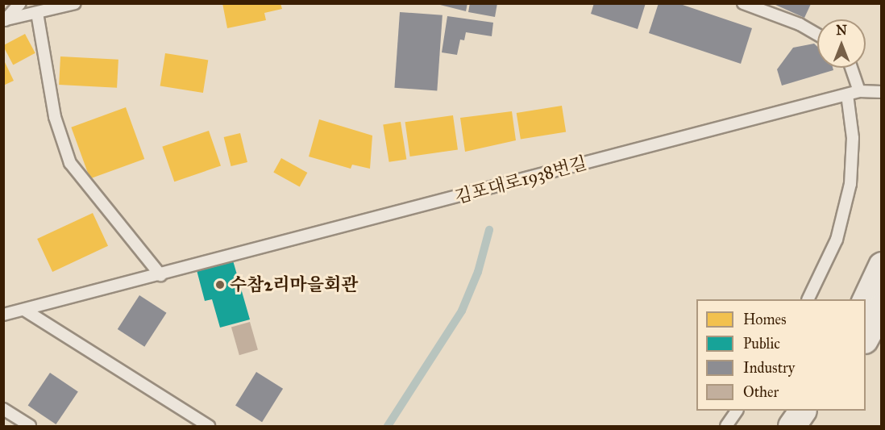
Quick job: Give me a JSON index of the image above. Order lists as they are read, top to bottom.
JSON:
{
  "streets": {
    "lane": ["김포대로1938번길"]
  },
  "places": ["수참2리마을회관"],
  "legend": [
    "Homes",
    "Public",
    "Industry",
    "Other"
  ],
  "north": "top"
}
